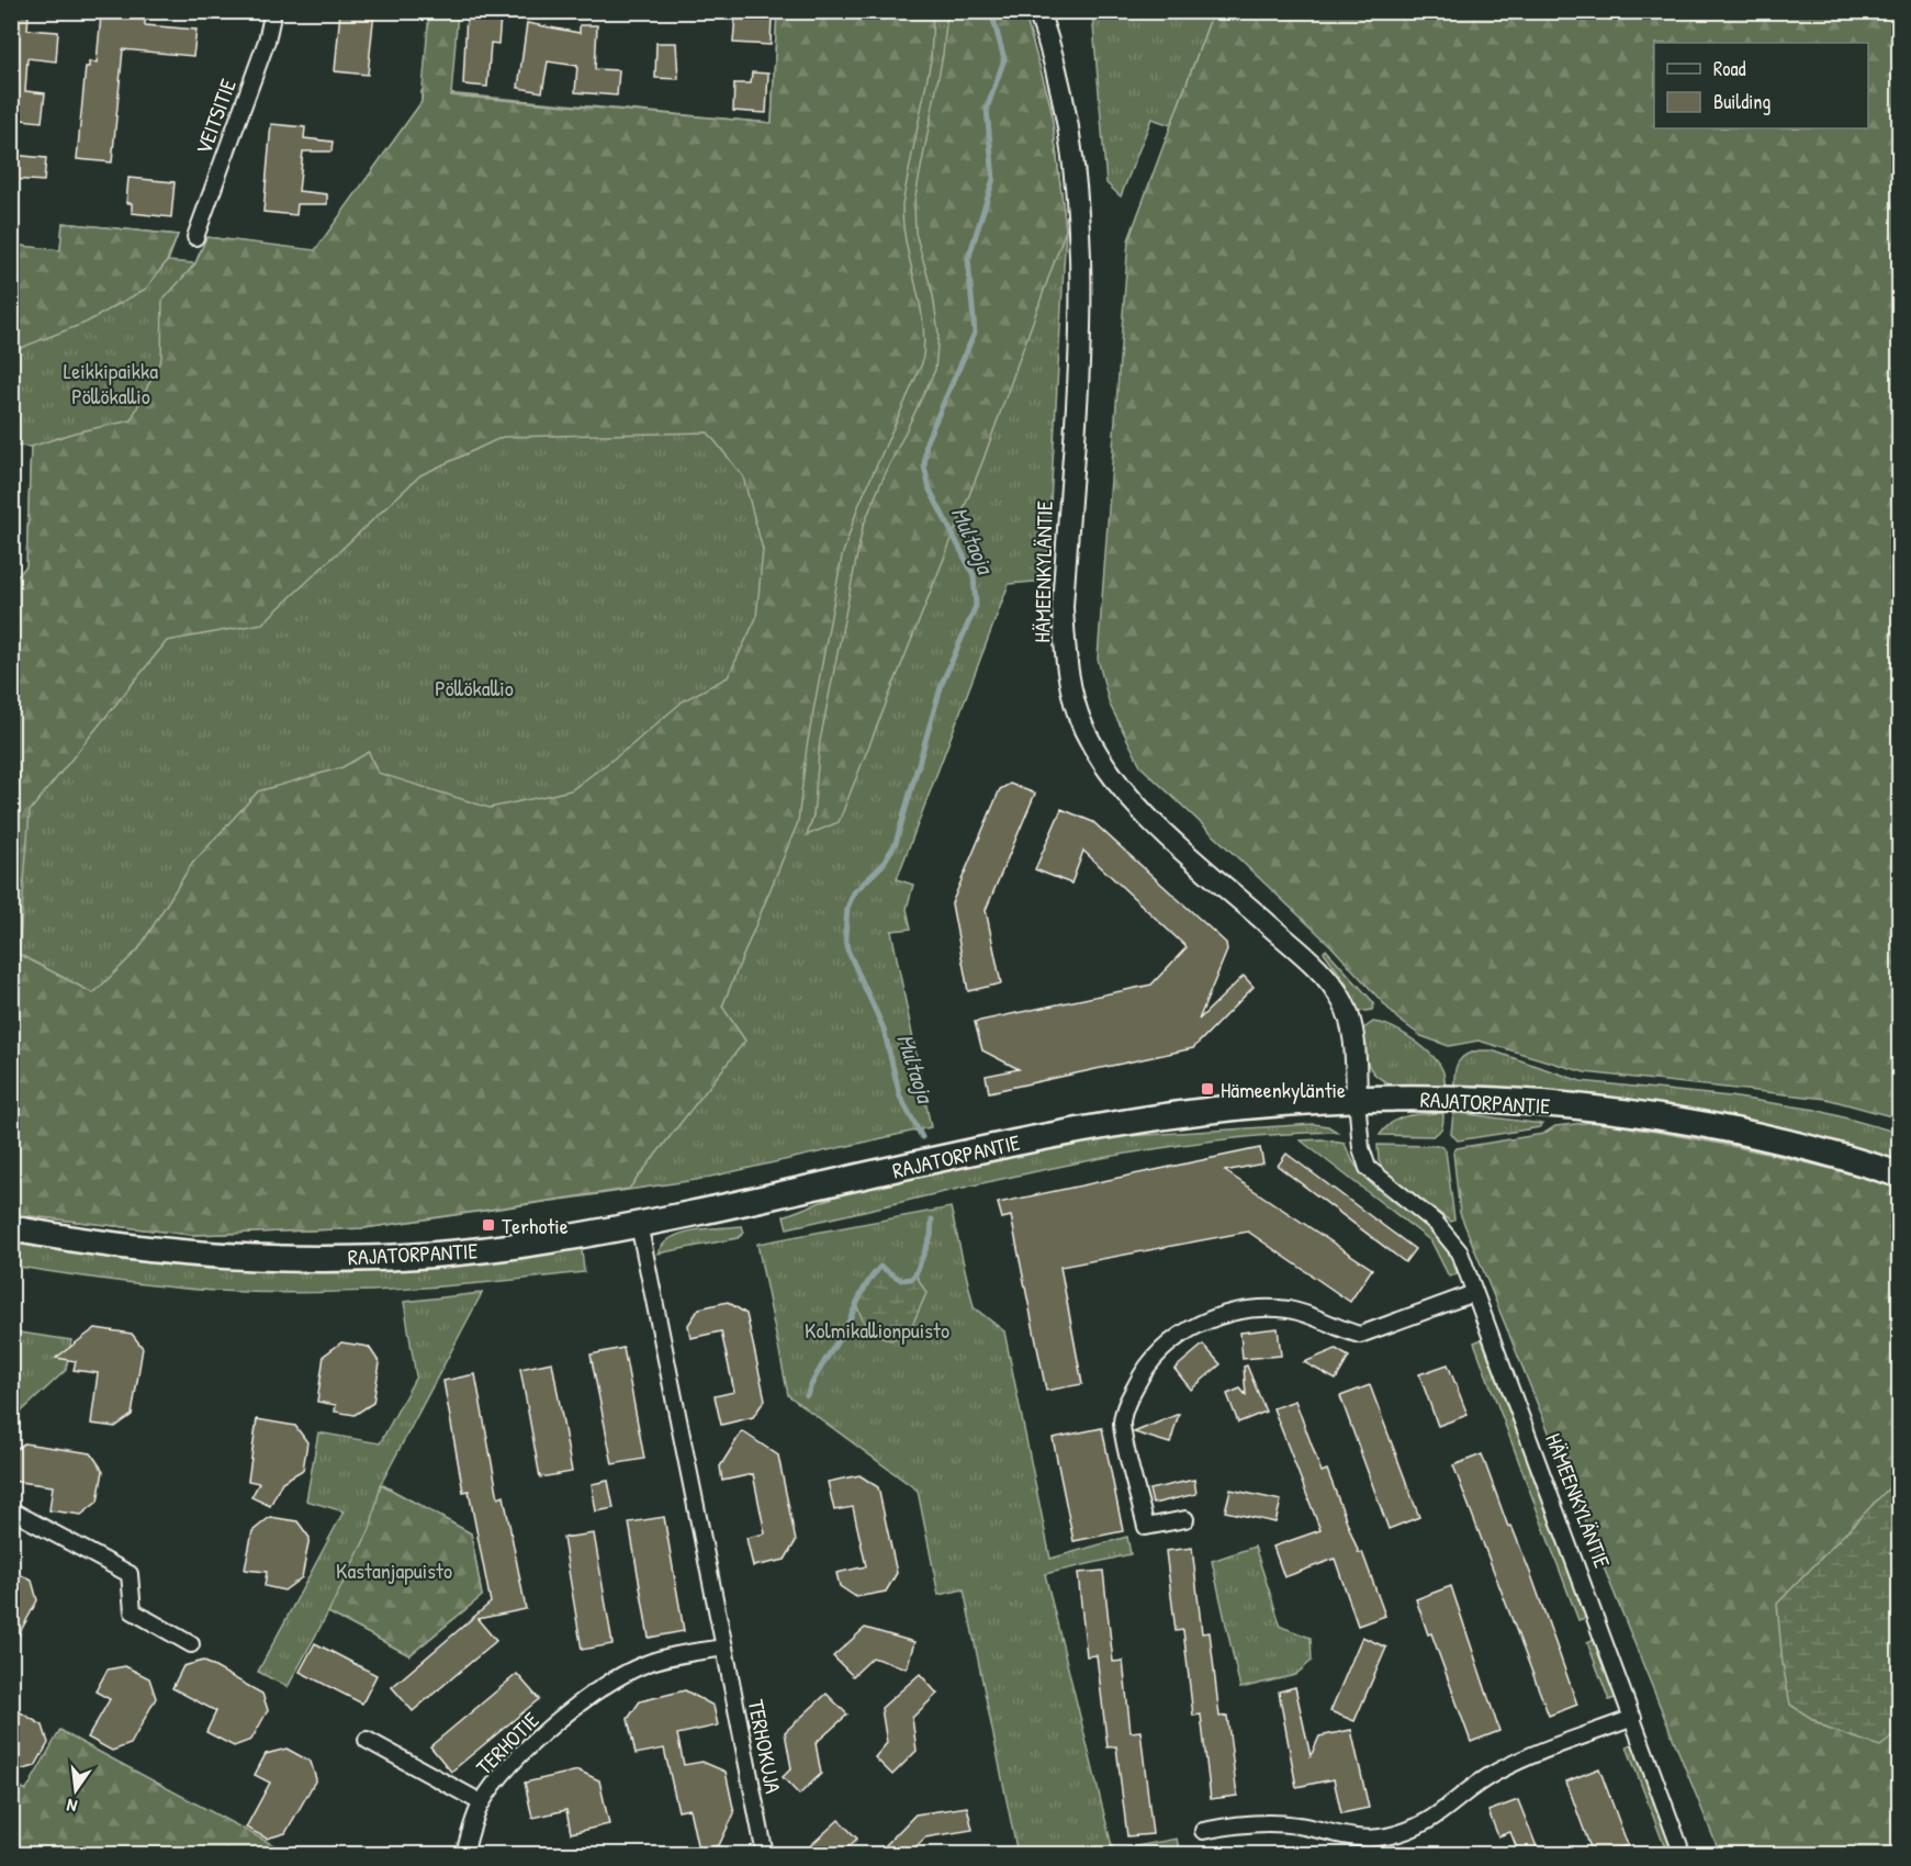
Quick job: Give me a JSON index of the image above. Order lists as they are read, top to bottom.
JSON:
{
  "streets": {
    "main road": ["RAJATORPANTIE"],
    "street": [
      "VEITSITIE",
      "HÄMEENKYLÄNTIE",
      "TERHOTIE",
      "TERHOKUJA"
    ]
  },
  "crossings": [
    ["HÄMEENKYLÄNTIE", "RAJATORPANTIE"],
    ["TERHOTIE", "TERHOKUJA"]
  ],
  "water": ["Multaoja"],
  "parks": [
    "Leikkipaikka Pöllökallio",
    "Pöllökallio",
    "Kolmikallionpuisto",
    "Kastanjapuisto"
  ],
  "places": {
    "transit": ["Hämeenkyläntie", "Terhotie"]
  },
  "legend": ["Road", "Building"],
  "north": "bottom"
}
